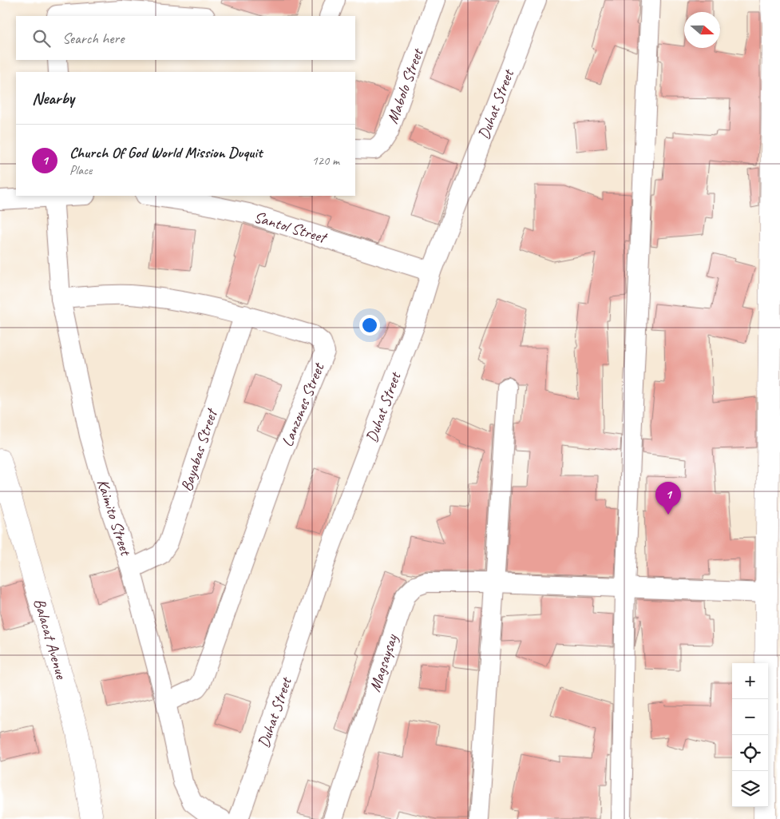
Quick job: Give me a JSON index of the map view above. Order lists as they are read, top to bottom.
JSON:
{
  "streets": {
    "street": [
      "Mabolo Street",
      "Duhat Street",
      "Santol Street",
      "Lanzones Street",
      "Bayabas Street",
      "Kaimito Street",
      "Balacat Avenue",
      "Magsaysay"
    ]
  },
  "crossings": [
    ["Duhat Street", "Santol Street"],
    ["Lanzones Street", "Bayabas Street"],
    ["Lanzones Street", "Kaimito Street"],
    ["Bayabas Street", "Kaimito Street"]
  ],
  "north": "right",
  "page": {
    "search": "Search here",
    "heading": "Nearby",
    "list": [
      {
        "mark": "1",
        "name": "Church Of God World Mission Duquit",
        "note": "Place",
        "value": "120 m"
      }
    ],
    "pins": "1",
    "map_buttons": ["+", "−"]
  }
}
